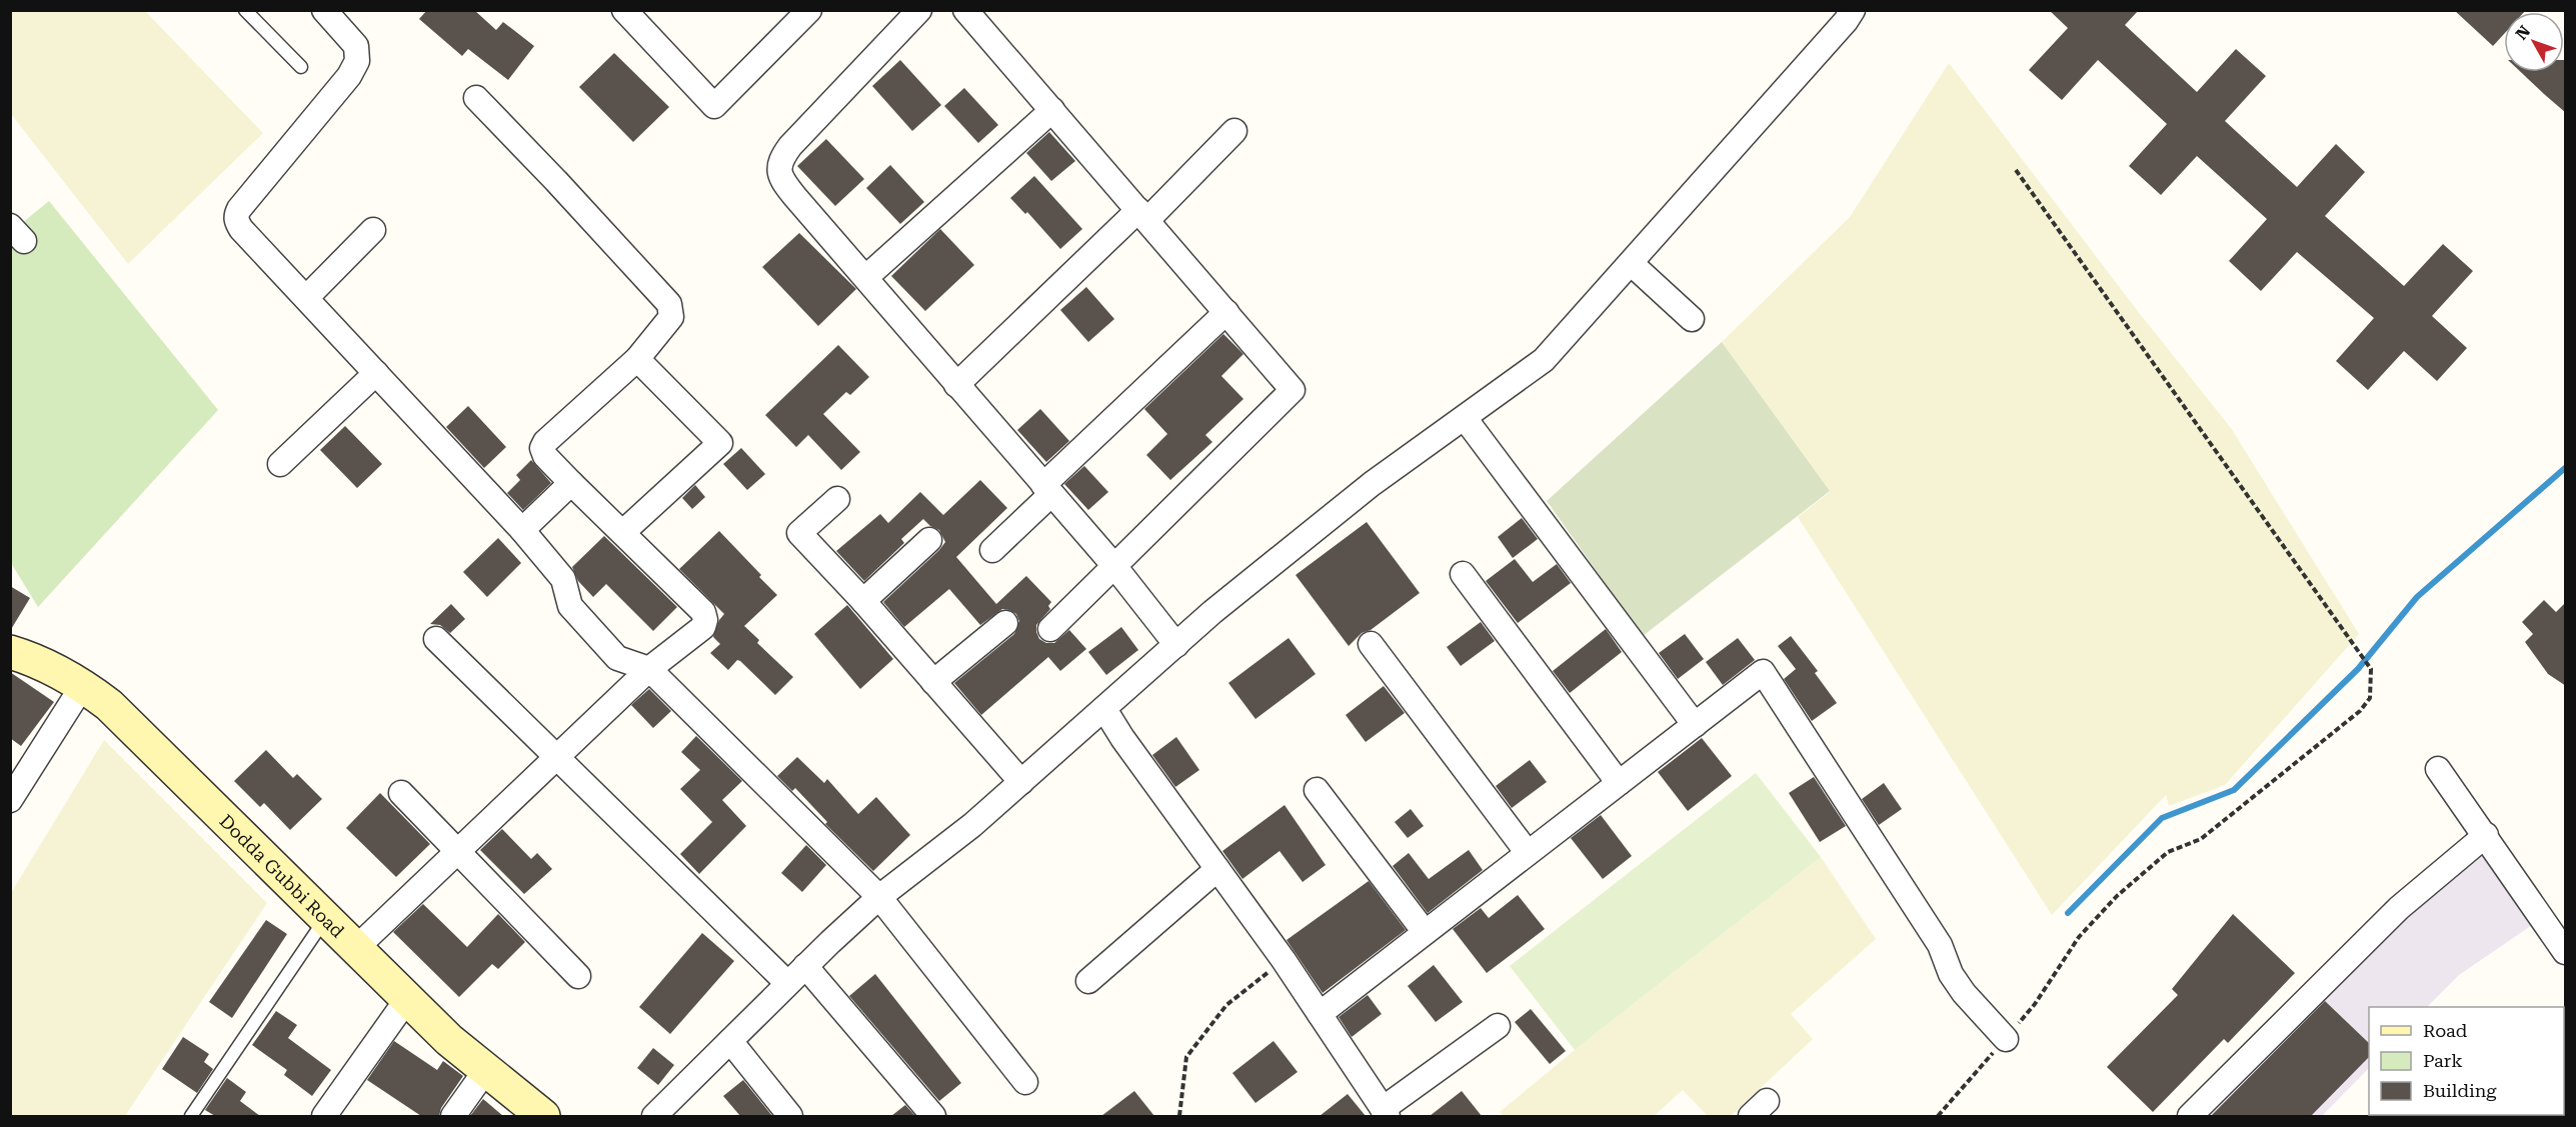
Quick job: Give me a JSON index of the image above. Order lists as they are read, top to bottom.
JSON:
{
  "streets": {
    "main road": ["Dodda Gubbi Road"]
  },
  "legend": ["Road", "Park", "Building"],
  "north": "top left"
}
